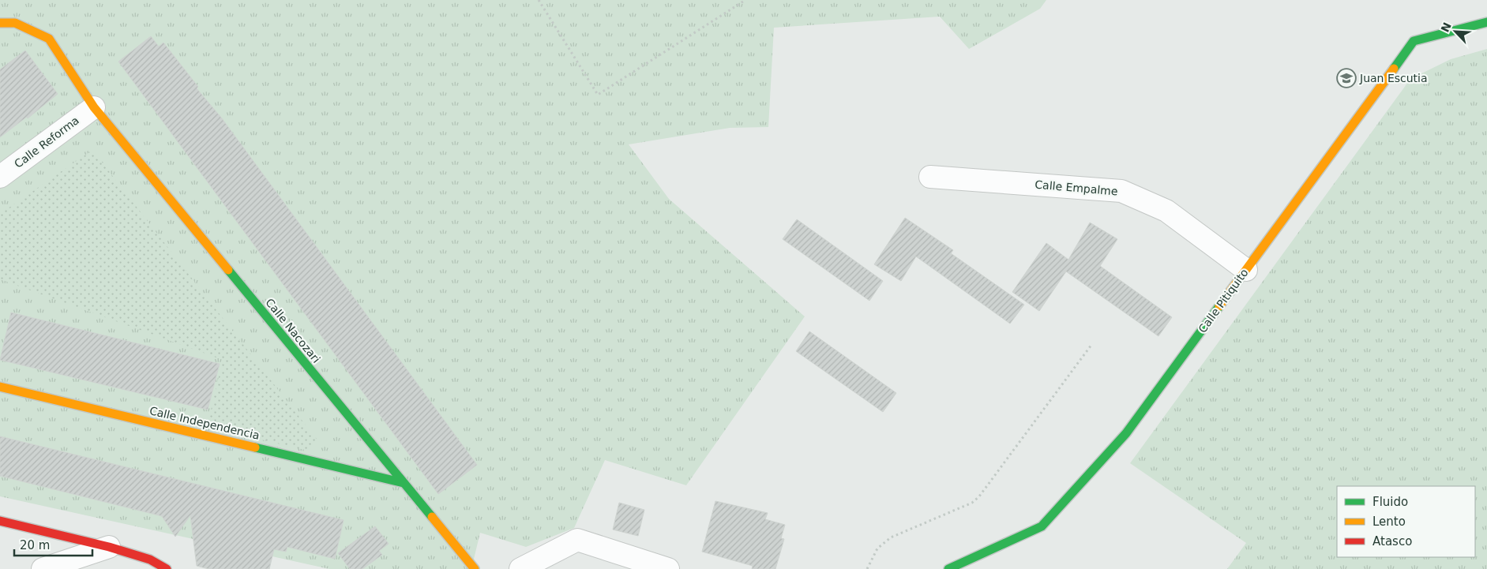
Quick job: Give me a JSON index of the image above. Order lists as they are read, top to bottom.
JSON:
{
  "streets": {
    "street": [
      "Calle Reforma",
      "Calle Empalme",
      "Calle Pitiquito",
      "Calle Nacozari",
      "Calle Independencia"
    ]
  },
  "crossings": [
    ["Calle Reforma", "Calle Nacozari"],
    ["Calle Empalme", "Calle Pitiquito"],
    ["Calle Nacozari", "Calle Independencia"]
  ],
  "places": {
    "school or university": ["Juan Escutia"]
  },
  "legend": ["Fluido", "Lento", "Atasco"],
  "scale_bar": "20 m",
  "north": "top left"
}
